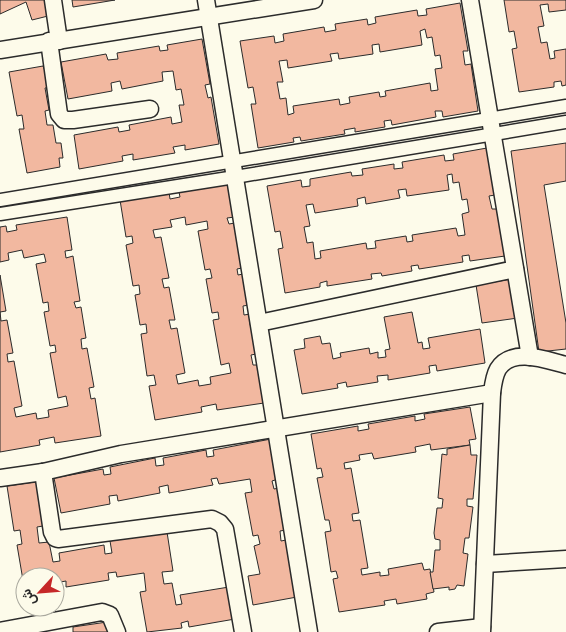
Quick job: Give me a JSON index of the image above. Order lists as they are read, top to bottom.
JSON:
{
  "north": "bottom left"
}
